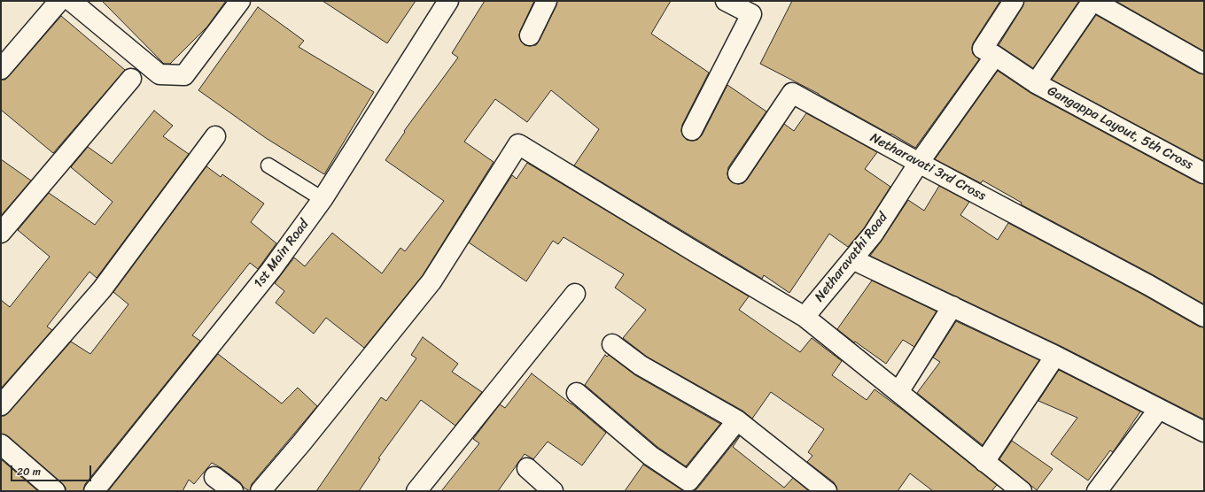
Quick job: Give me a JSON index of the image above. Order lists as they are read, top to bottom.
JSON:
{
  "streets": {
    "street": [
      "Gangappa Layout, 5th Cross",
      "Netharavati 3rd Cross",
      "1st Main Road",
      "Netharavathi Road"
    ]
  },
  "crossings": [
    ["Netharavati 3rd Cross", "Netharavathi Road"]
  ],
  "scale_bar": "20 m"
}
